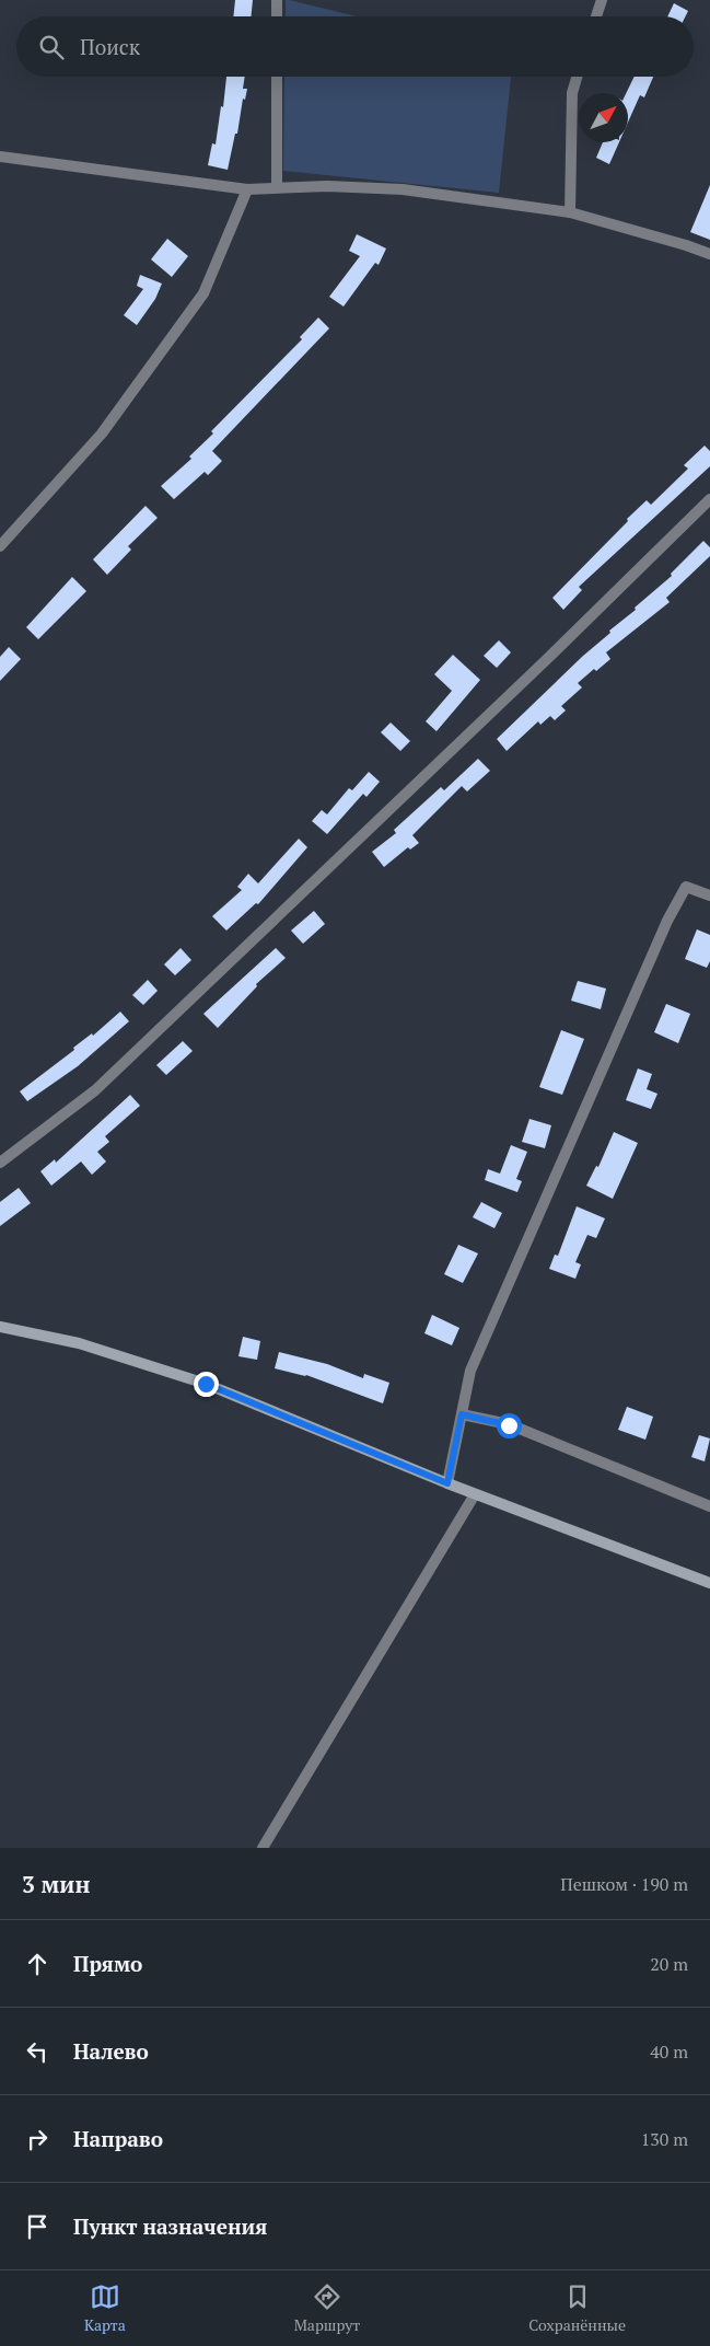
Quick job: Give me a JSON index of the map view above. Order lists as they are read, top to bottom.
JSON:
{
  "north": "top right",
  "page": {
    "search": "Поиск",
    "heading": ["3 мин", "Пешком · 190 m"],
    "list": [
      ["Прямо", "20 m"],
      ["Налево", "40 m"],
      ["Направо", "130 m"],
      "Пункт назначения"
    ],
    "nav": ["Карта", "Маршрут", "Сохранённые"]
  }
}
